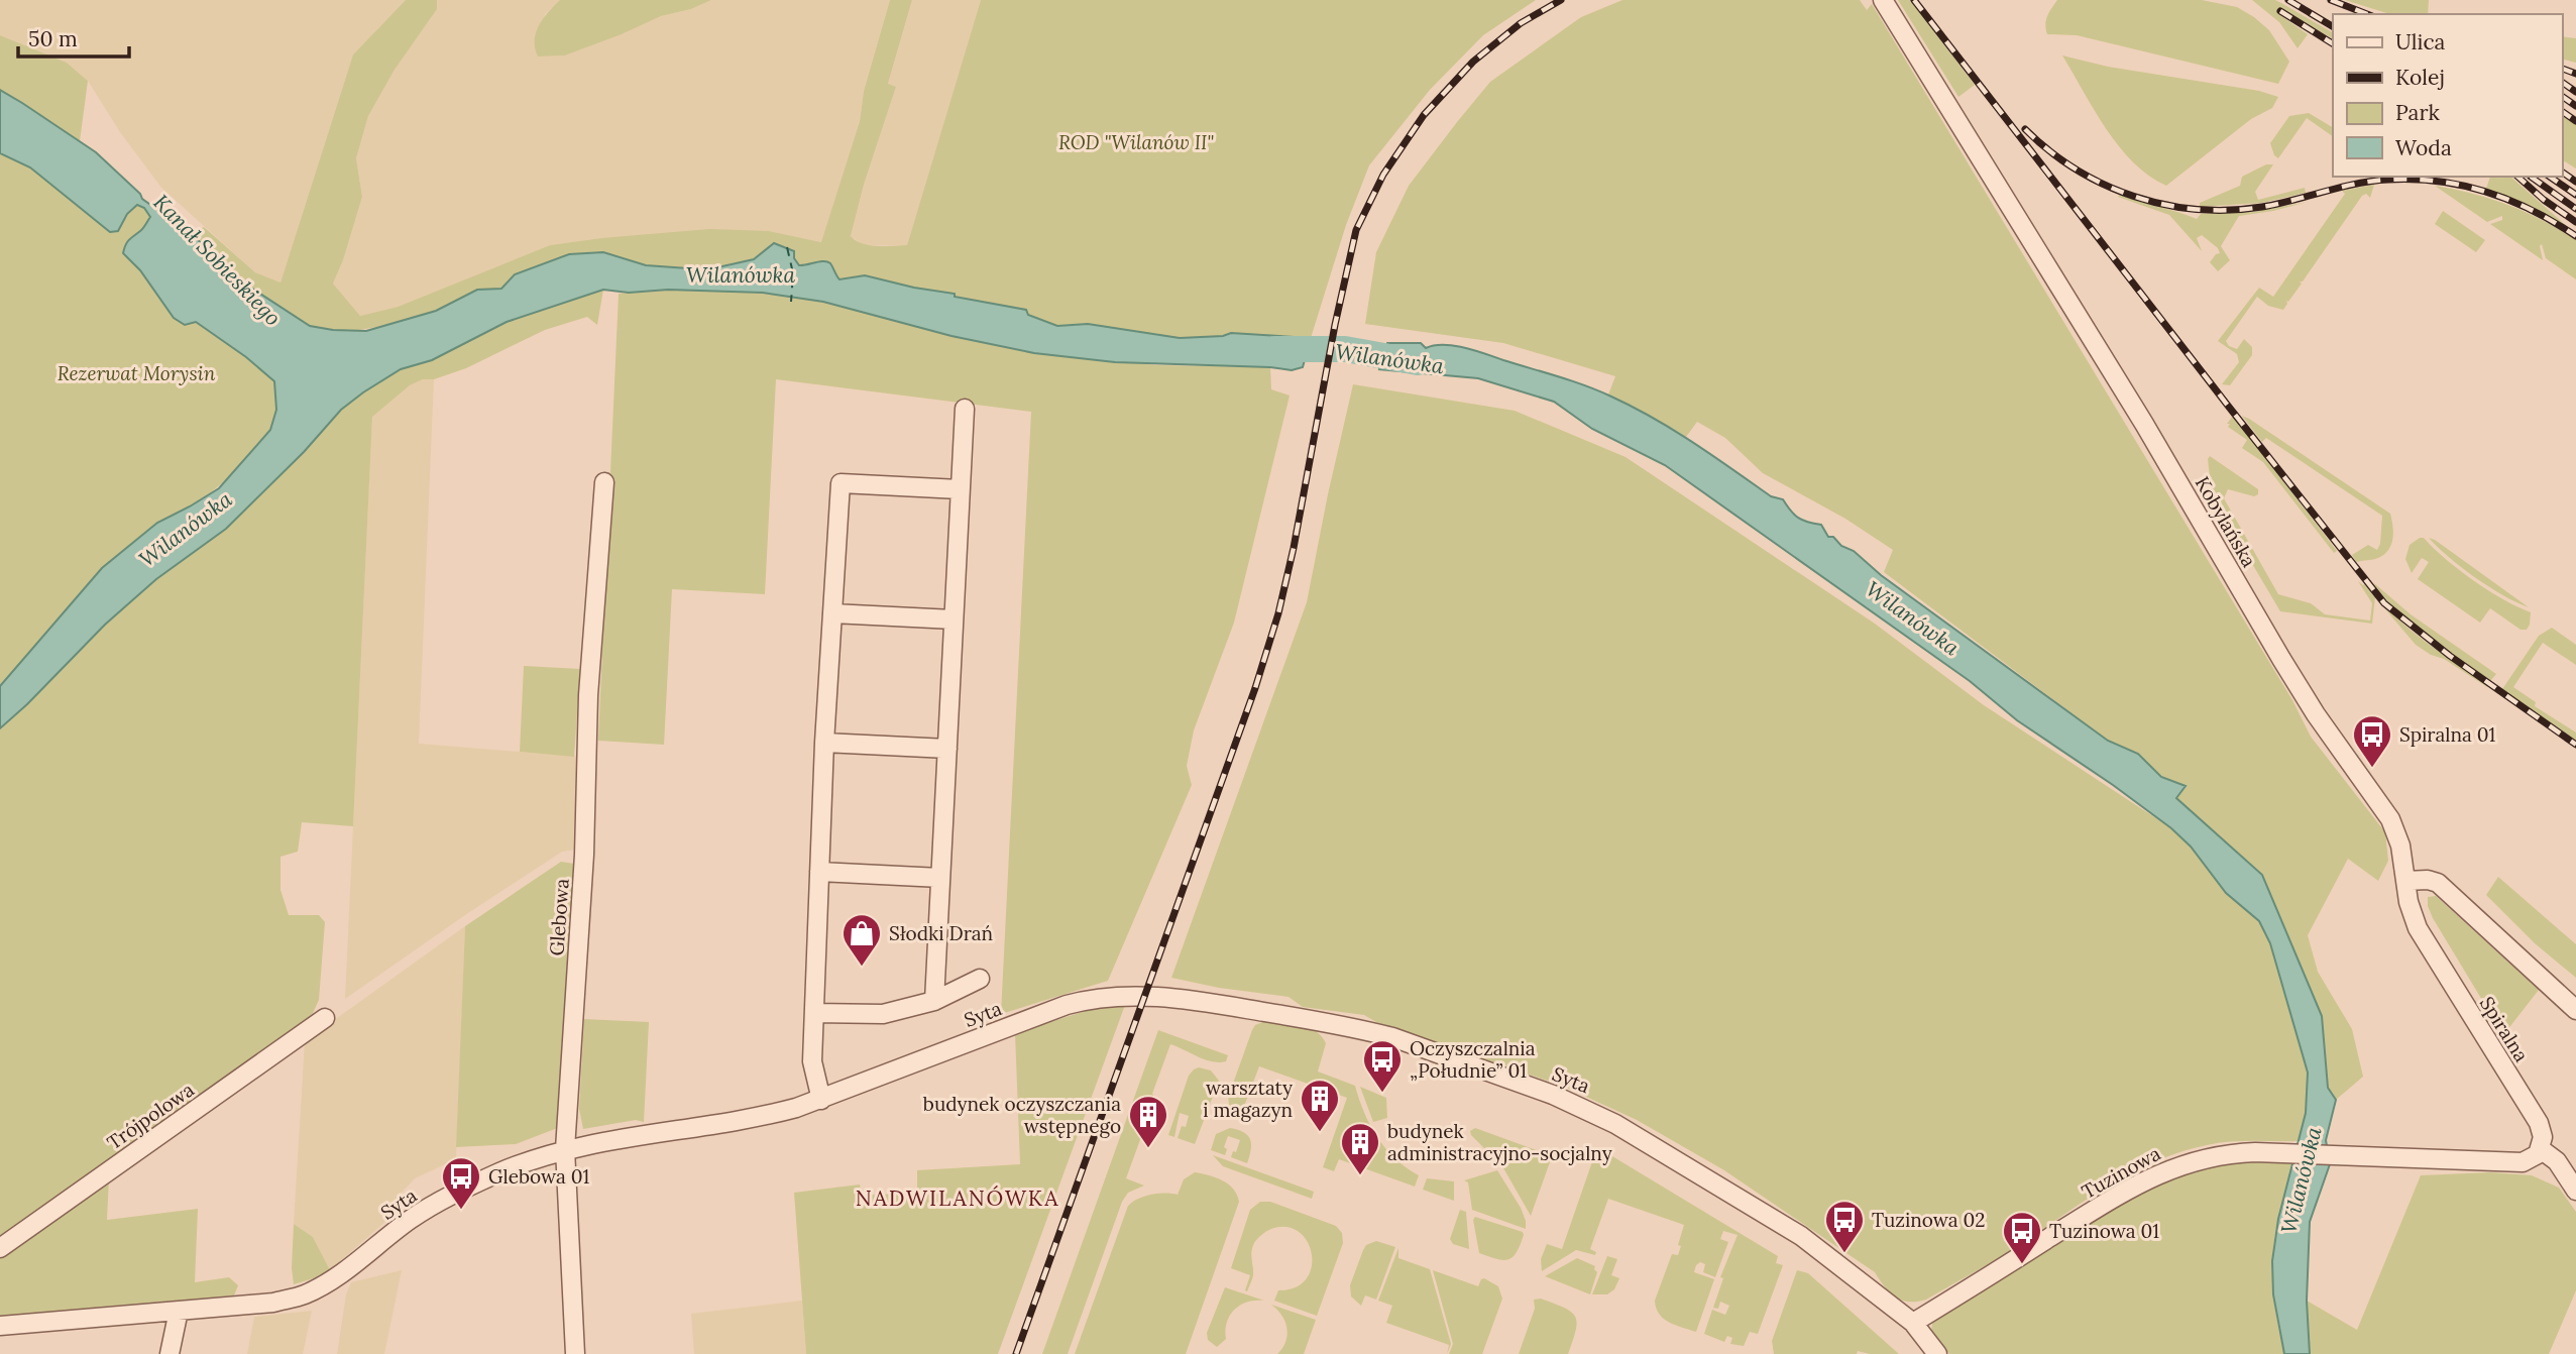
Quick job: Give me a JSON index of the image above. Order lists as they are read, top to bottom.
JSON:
{
  "streets": {
    "street": [
      "Kobylańska",
      "Glebowa",
      "Syta",
      "Spiralna",
      "Trójpolowa",
      "Tuzinowa"
    ]
  },
  "crossings": [
    ["Kobylańska", "Spiralna"],
    ["Glebowa", "Syta"],
    ["Syta", "Tuzinowa"],
    ["Spiralna", "Tuzinowa"]
  ],
  "districts": ["NADWILANÓWKA"],
  "water": ["Kanał Sobieskiego", "Wilanówka"],
  "parks": ["ROD \"Wilanów II\"", "Rezerwat Morysin"],
  "places": {
    "bus stop": [
      "Spiralna 01",
      "Oczyszczalnia „Południe” 01",
      "Glebowa 01",
      "Tuzinowa 02",
      "Tuzinowa 01"
    ],
    "shop": ["Słodki Drań"],
    "building": ["warsztaty i magazyn", "budynek oczyszczania wstępnego", "budynek administracyjno-socjalny"]
  },
  "legend": [
    "Ulica",
    "Kolej",
    "Park",
    "Woda"
  ],
  "scale_bar": "50 m"
}
